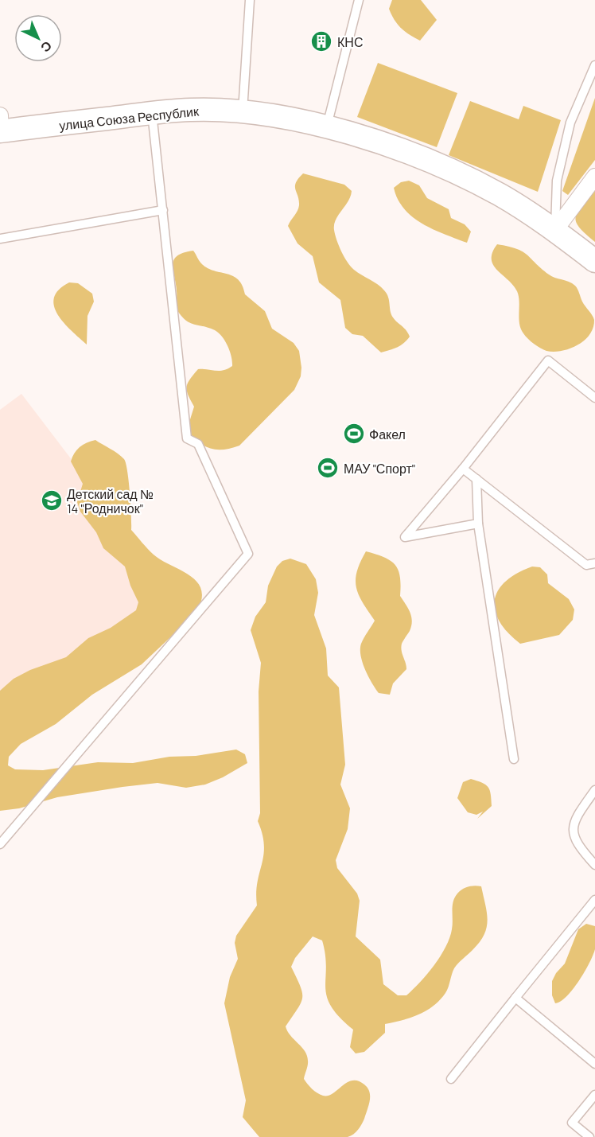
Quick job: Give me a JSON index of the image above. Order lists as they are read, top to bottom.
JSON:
{
  "streets": {
    "street": ["улица Союза Республик"]
  },
  "places": {
    "building": ["КНС"],
    "sports": ["Факел", "МАУ \"Спорт\""],
    "school or university": ["Детский сад № 14 \"Родничок\""]
  },
  "north": "bottom right"
}
